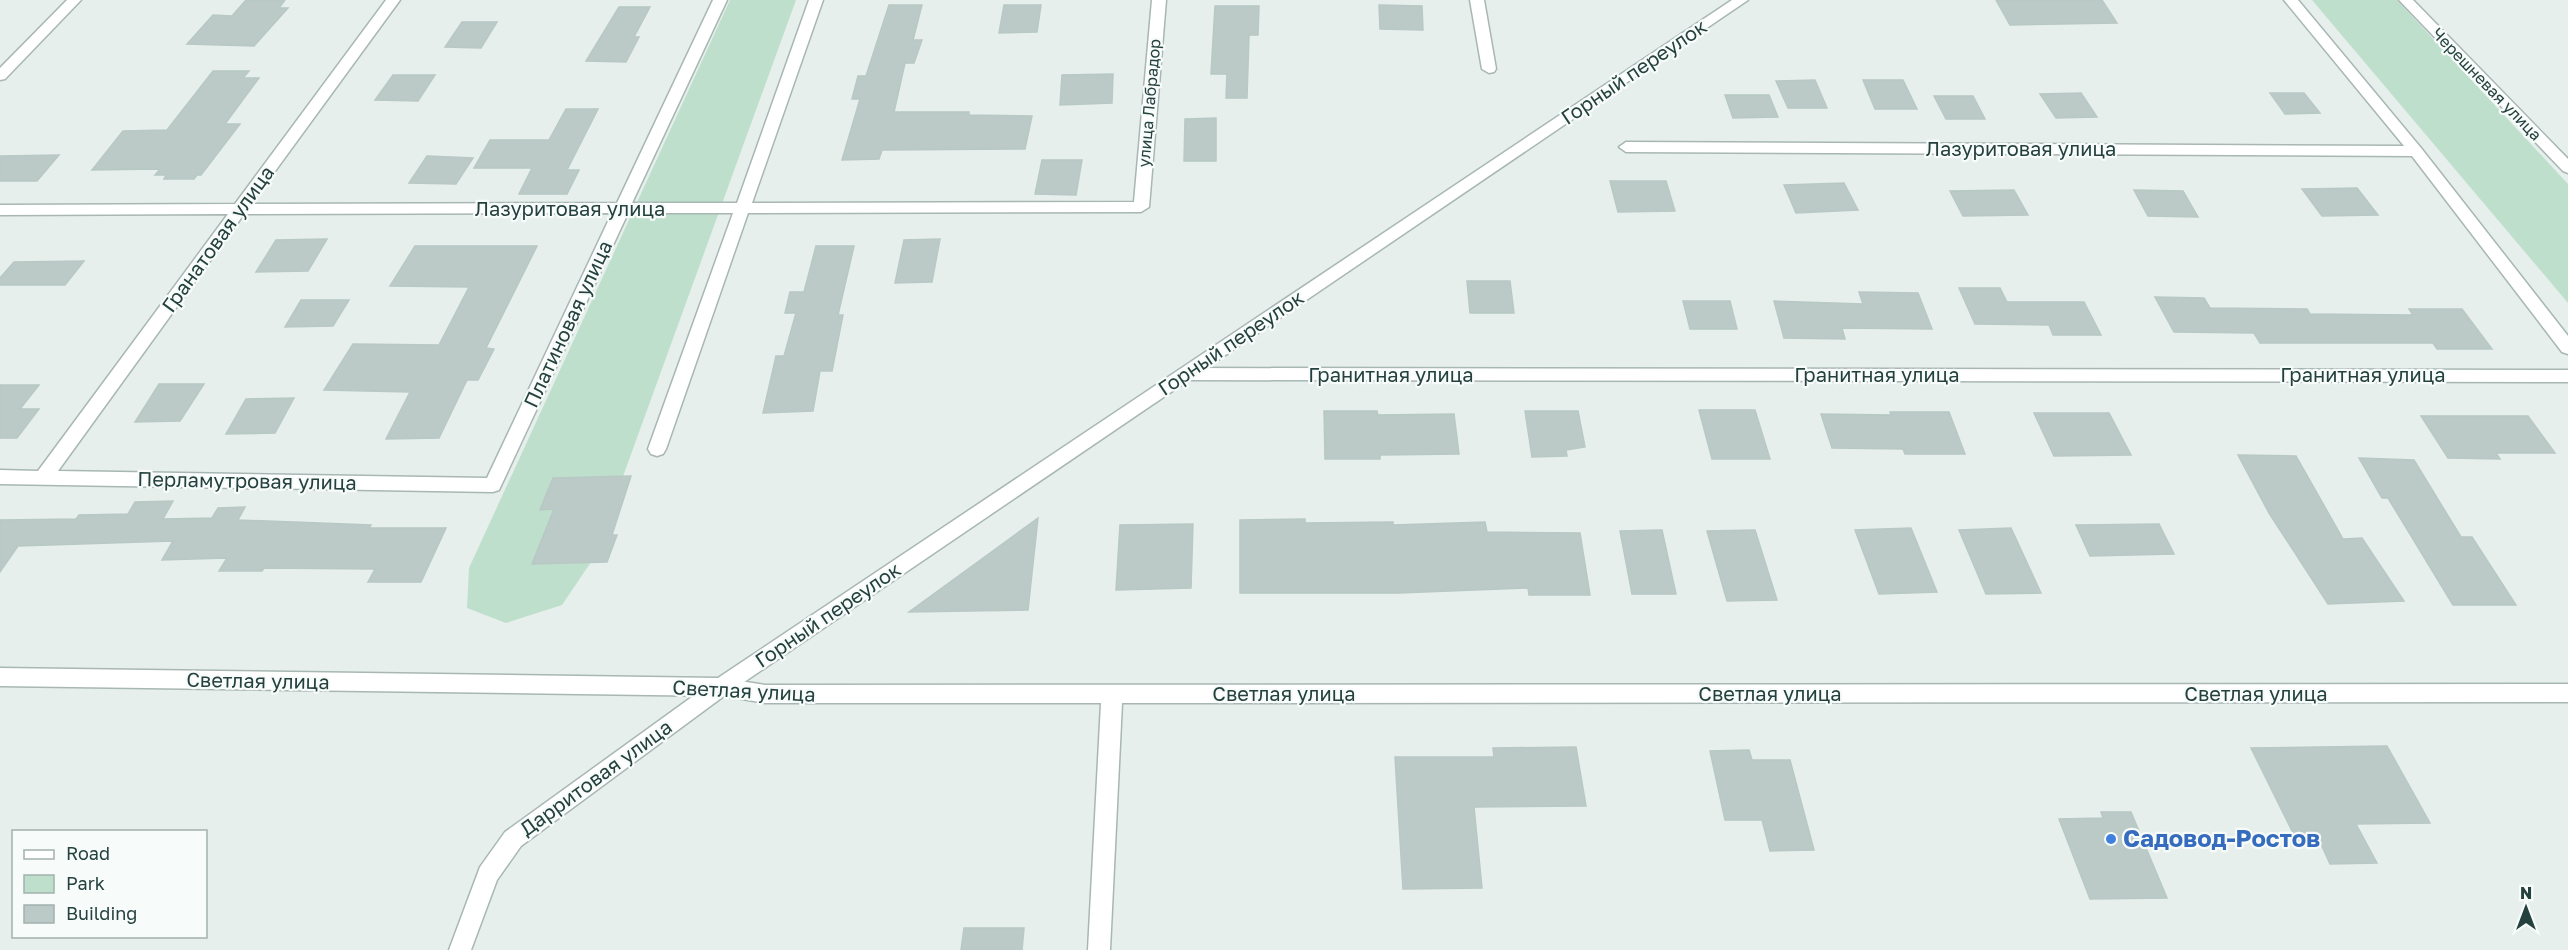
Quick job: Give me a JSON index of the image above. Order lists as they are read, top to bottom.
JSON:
{
  "streets": {
    "street": [
      "Горный переулок",
      "Черешневая улица",
      "улица Лабрадор",
      "Лазуритовая улица",
      "Гранатовая улица",
      "Платиновая улица",
      "Гранитная улица",
      "Перламутровая улица",
      "Светлая улица",
      "Дарритовая улица"
    ]
  },
  "crossings": [
    ["Горный переулок", "Гранитная улица"],
    ["Горный переулок", "Светлая улица"],
    ["Горный переулок", "Дарритовая улица"],
    ["улица Лабрадор", "Лазуритовая улица"],
    ["Лазуритовая улица", "Гранатовая улица"],
    ["Лазуритовая улица", "Платиновая улица"],
    ["Гранатовая улица", "Перламутровая улица"],
    ["Платиновая улица", "Перламутровая улица"],
    ["Светлая улица", "Дарритовая улица"]
  ],
  "places": ["Садовод-Ростов"],
  "legend": ["Road", "Park", "Building"],
  "north": "top"
}
